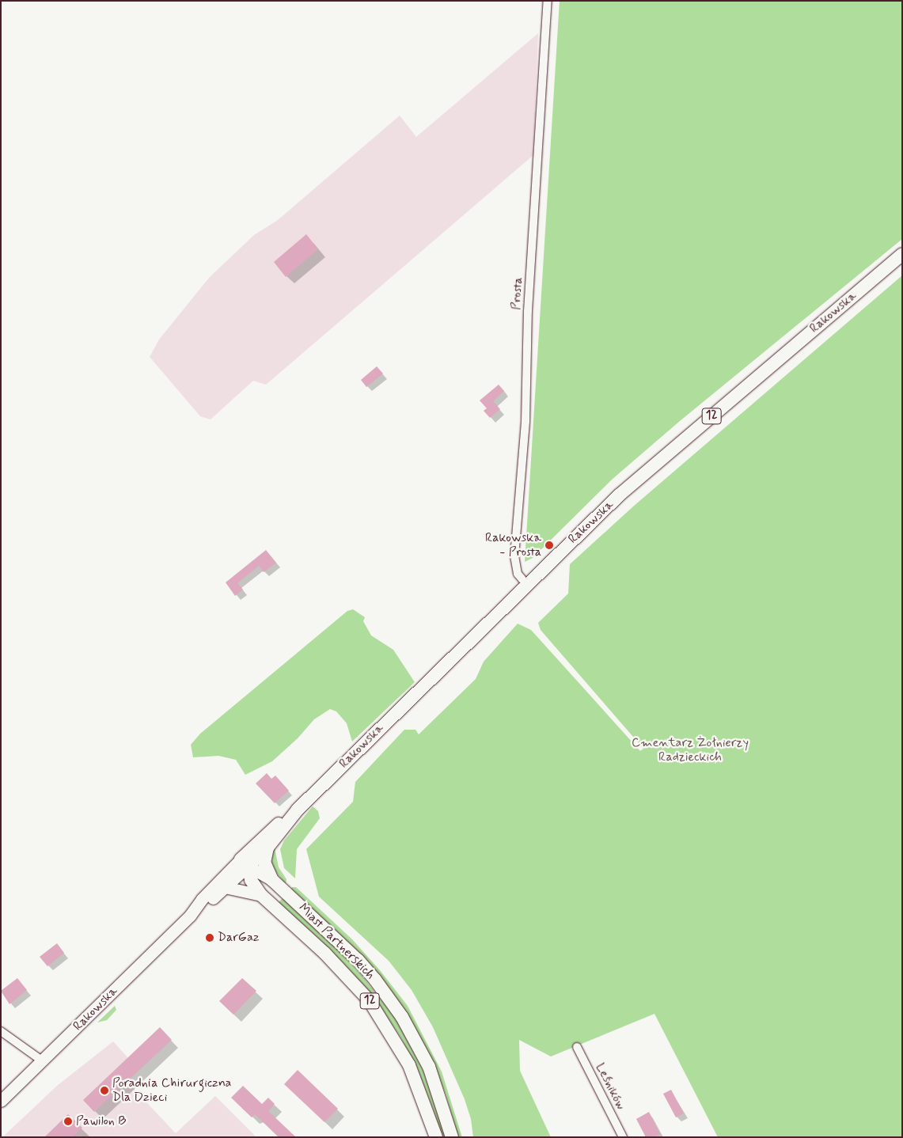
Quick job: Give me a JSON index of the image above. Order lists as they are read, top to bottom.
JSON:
{
  "streets": {
    "main road": ["Rakowska", "12", "Miast Partnerskich"],
    "street": ["Prosta", "Leśników"]
  },
  "crossings": [
    ["Prosta", "Rakowska"],
    ["Rakowska", "Miast Partnerskich"]
  ],
  "parks": ["Cmentarz Żołnierzy Radzieckich"],
  "places": [
    "Rakowska - Prosta",
    "DarGaz",
    "Poradnia Chirurgiczna Dla Dzieci",
    "Pawilon B"
  ]
}
